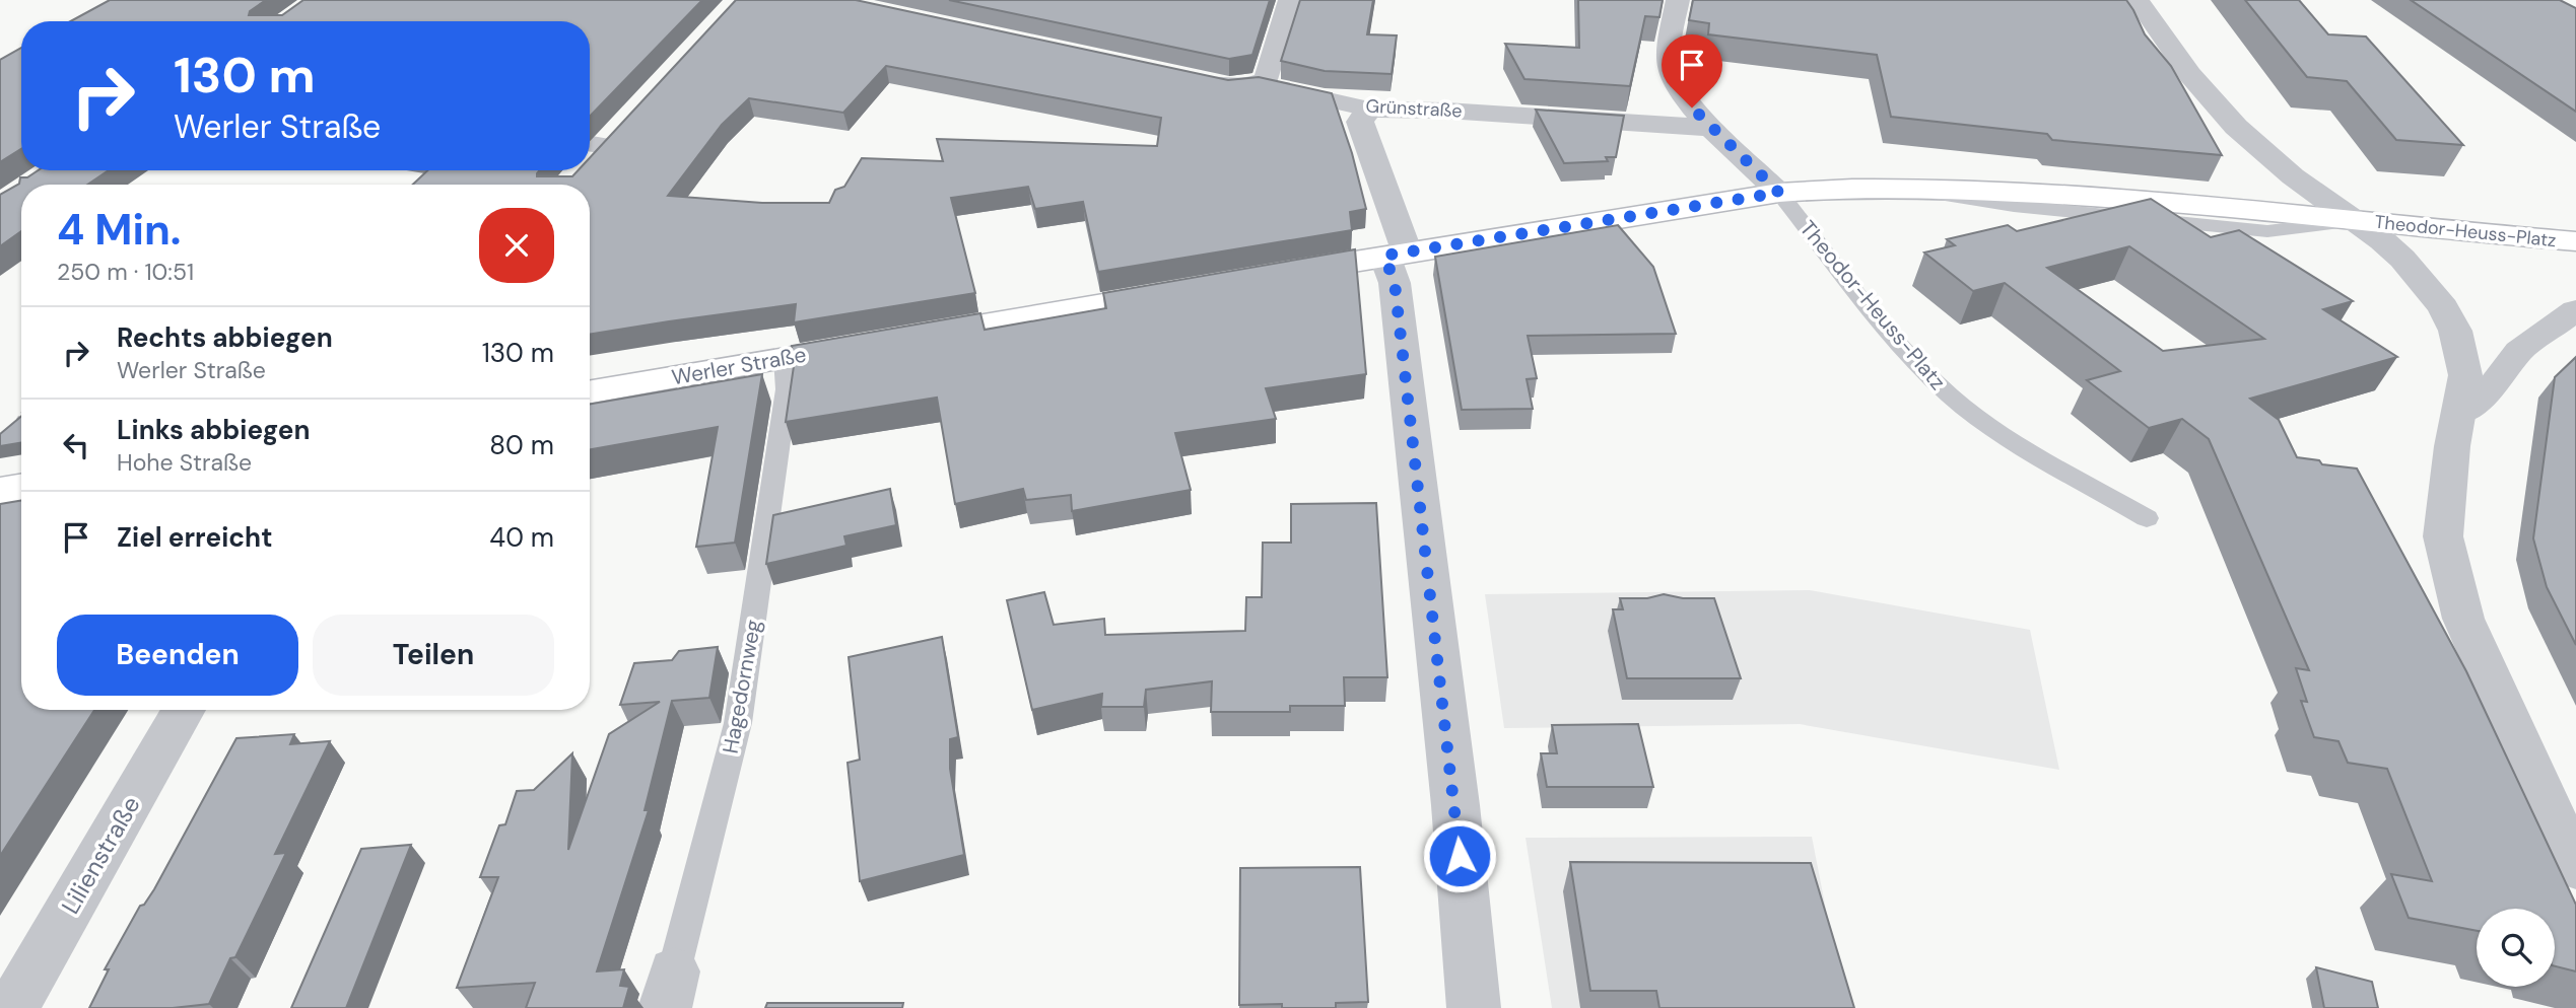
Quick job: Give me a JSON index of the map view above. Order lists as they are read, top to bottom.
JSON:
{
  "streets": {
    "main road": ["Theodor-Heuss-Platz", "Werler Straße"],
    "street": ["Grünstraße", "Lilienstraße"],
    "lane": ["Hagedornweg"]
  },
  "crossings": [
    ["Werler Straße", "Hagedornweg"]
  ],
  "page": {
    "turn": ["130 m", "Werler Straße"],
    "heading": ["4 Min.", "250 m · 10:51"],
    "list": [
      {
        "name": "Rechts abbiegen",
        "note": "Werler Straße",
        "value": "130 m"
      },
      {
        "name": "Links abbiegen",
        "note": "Hohe Straße",
        "value": "80 m"
      },
      {
        "name": "Ziel erreicht",
        "value": "40 m"
      }
    ],
    "buttons": ["Beenden", "Teilen"]
  }
}
